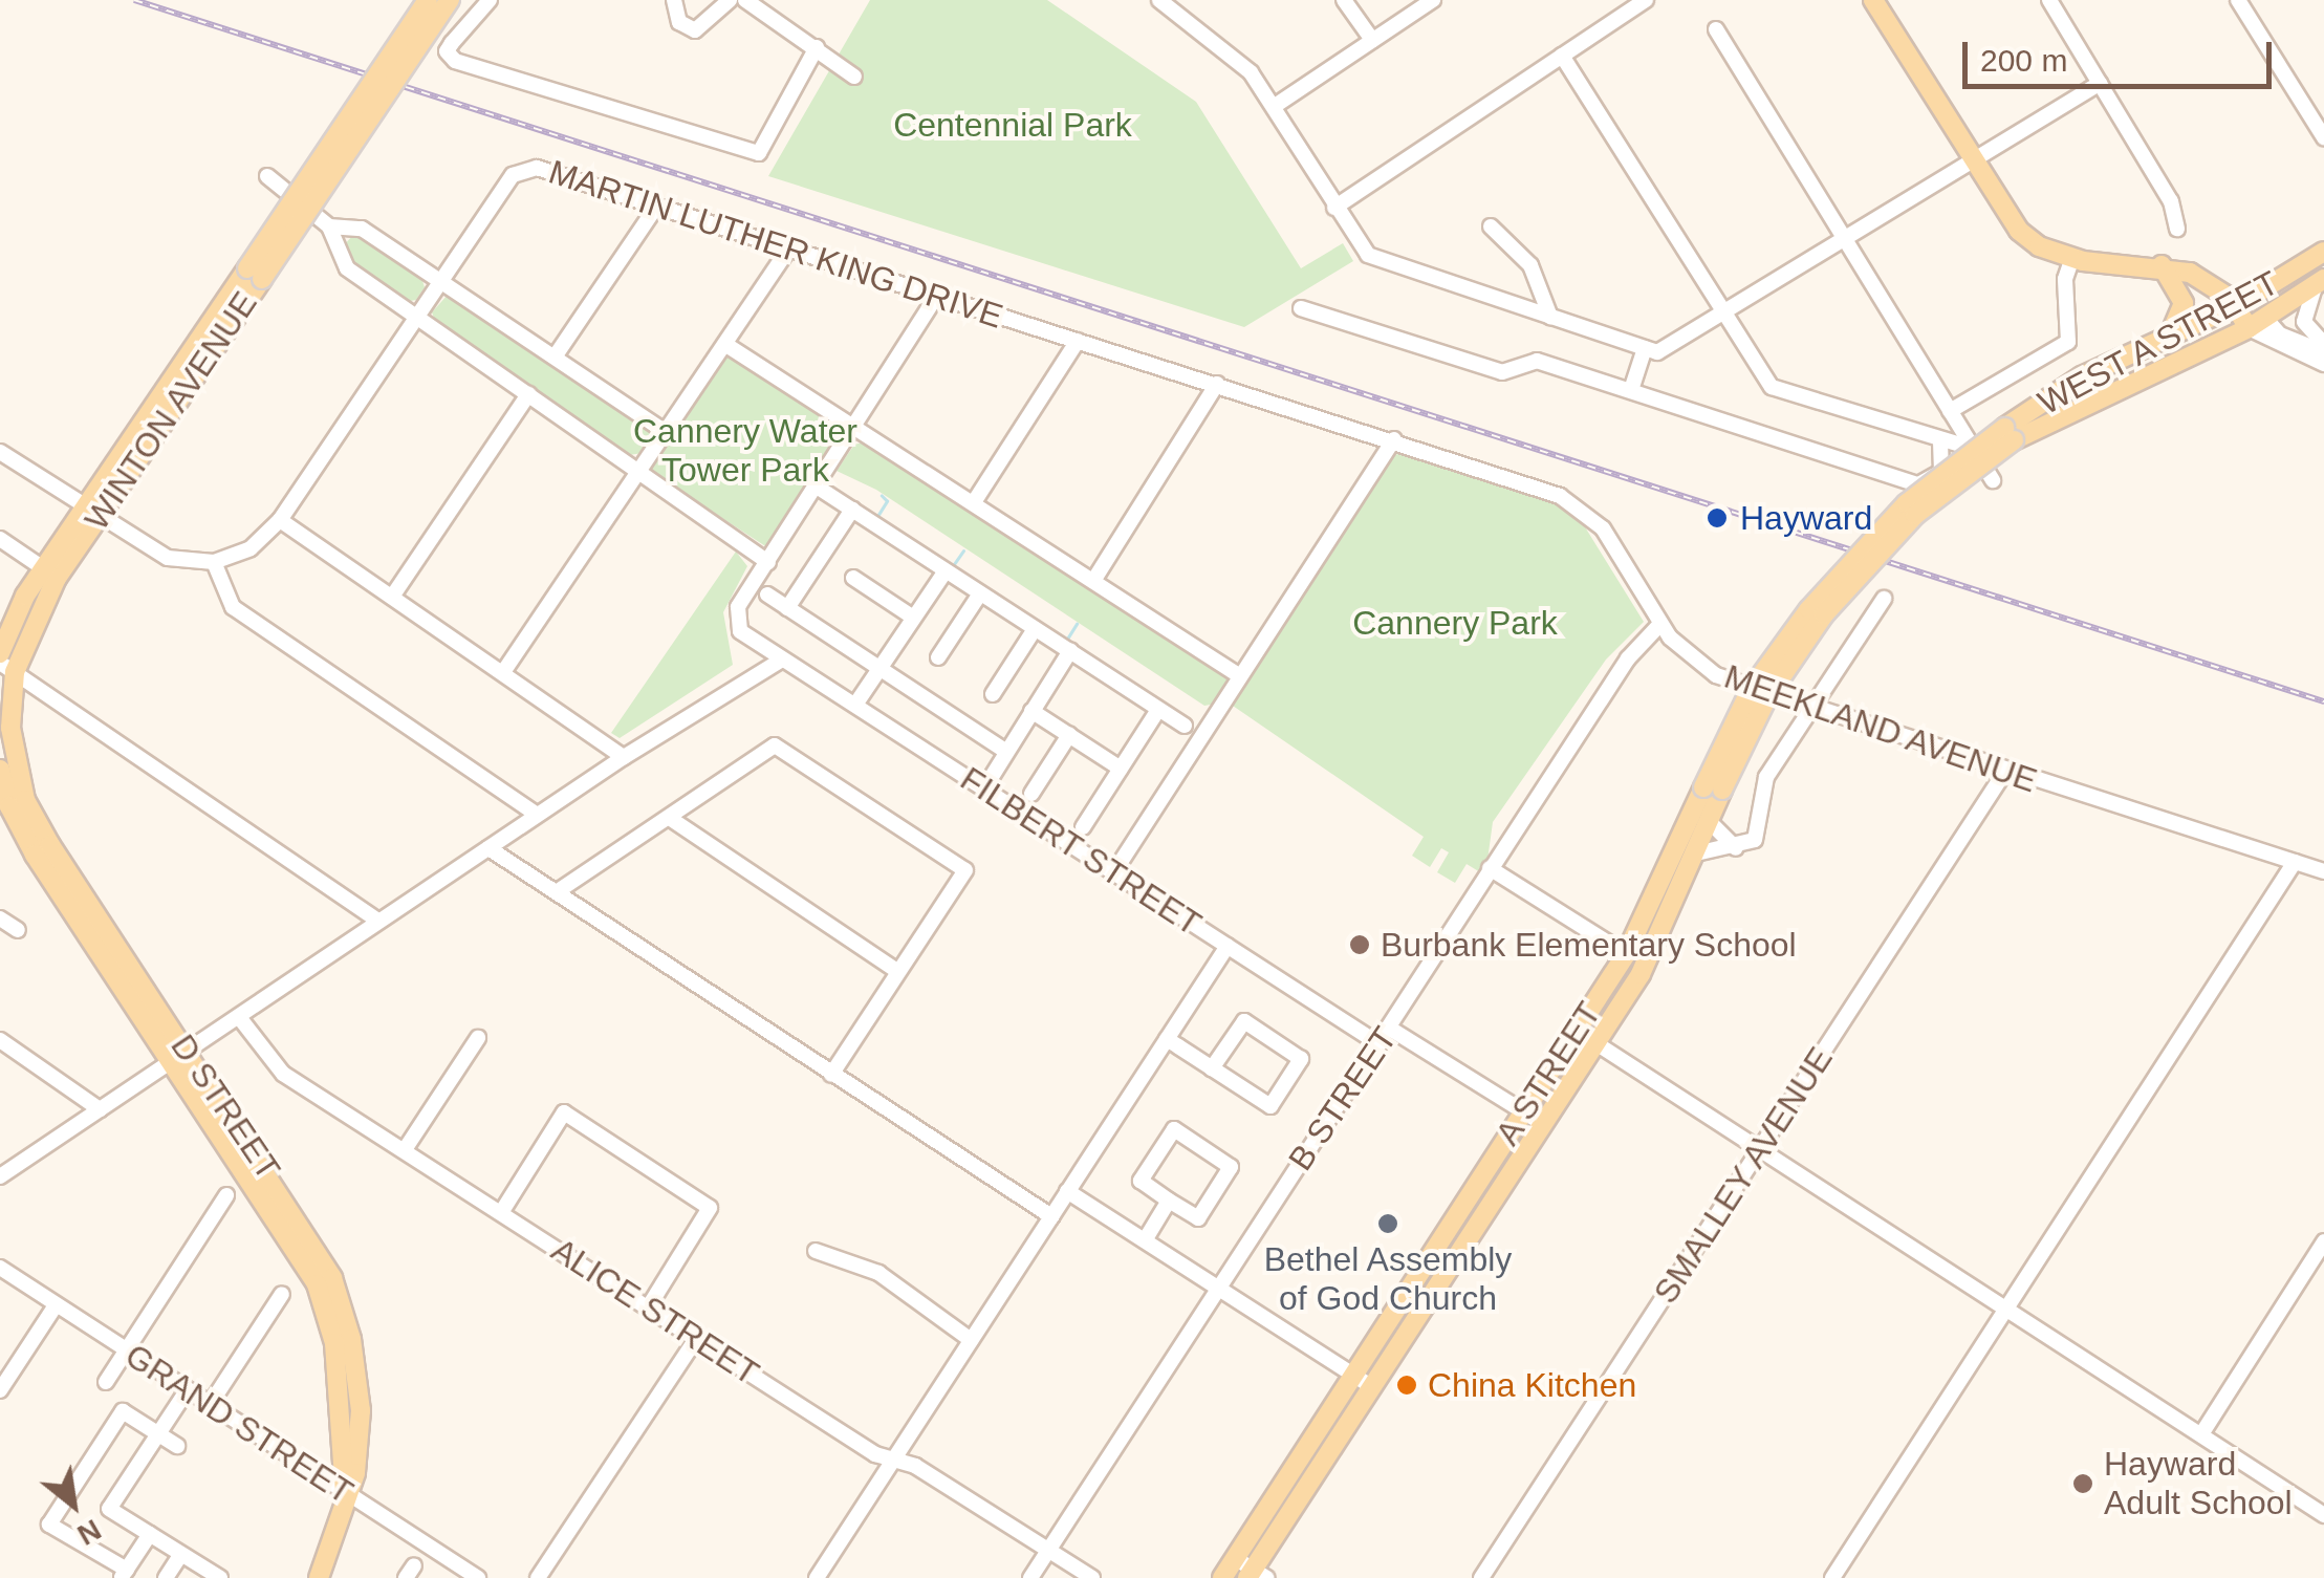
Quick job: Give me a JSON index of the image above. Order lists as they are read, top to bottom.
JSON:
{
  "streets": {
    "main road": [
      "WEST A STREET",
      "WINTON AVENUE",
      "A STREET",
      "D STREET"
    ],
    "street": [
      "MARTIN LUTHER KING DRIVE",
      "MEEKLAND AVENUE",
      "FILBERT STREET",
      "B STREET",
      "SMALLEY AVENUE",
      "ALICE STREET",
      "GRAND STREET"
    ]
  },
  "crossings": [
    ["MARTIN LUTHER KING DRIVE", "MEEKLAND AVENUE"],
    ["WEST A STREET", "A STREET"],
    ["WINTON AVENUE", "D STREET"],
    ["MEEKLAND AVENUE", "B STREET"],
    ["MEEKLAND AVENUE", "SMALLEY AVENUE"],
    ["FILBERT STREET", "B STREET"],
    ["B STREET", "ALICE STREET"],
    ["D STREET", "GRAND STREET"]
  ],
  "parks": ["Centennial Park", "Cannery Water Tower Park", "Cannery Park"],
  "places": [
    "Hayward",
    "Burbank Elementary School",
    "Bethel Assembly of God Church",
    "China Kitchen",
    "Hayward Adult School"
  ],
  "scale_bar": "200 m",
  "north": "bottom right"
}
